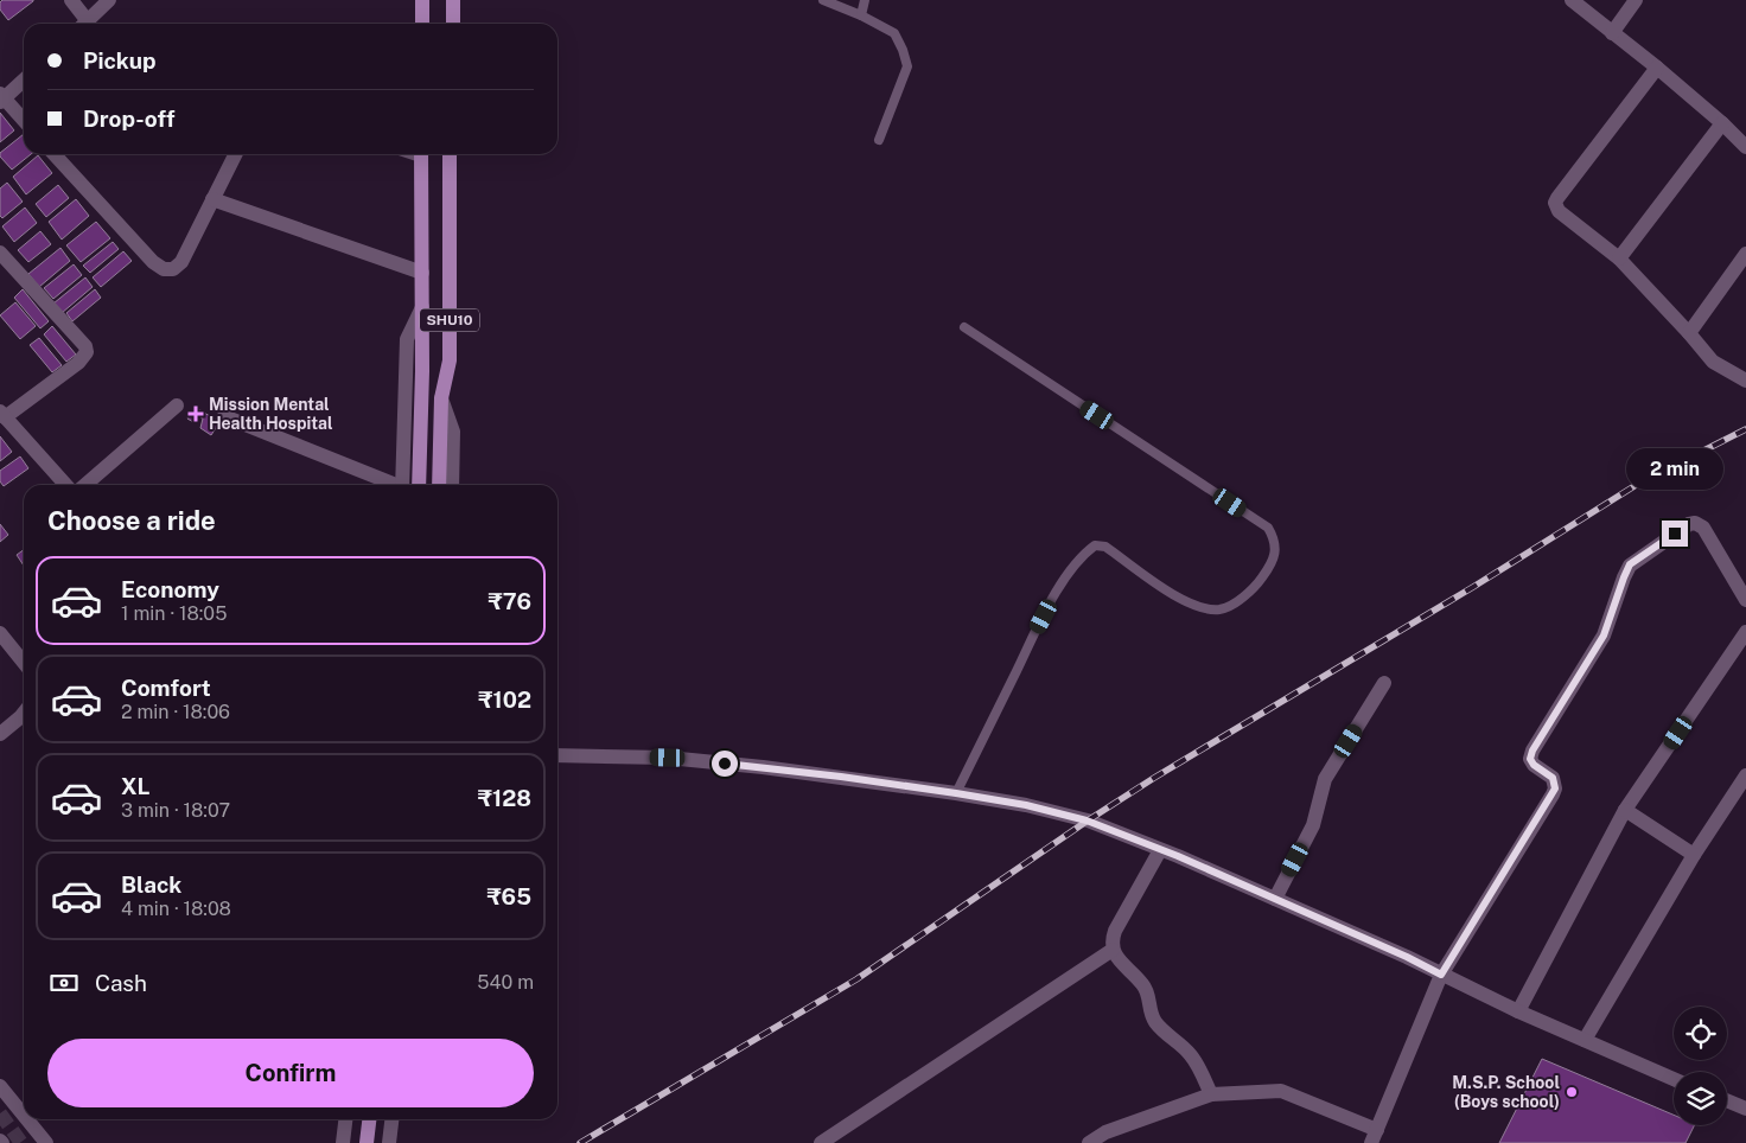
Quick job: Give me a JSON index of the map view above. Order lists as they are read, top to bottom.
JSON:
{
  "streets": {
    "main road": ["SHU10"]
  },
  "places": {
    "health": ["Mission Mental Health Hospital"],
    "other": ["M.S.P. School (Boys school)"]
  },
  "page": {
    "banner": ["Pickup", "Drop-off"],
    "bubble": "2 min",
    "heading": "Choose a ride",
    "list": [
      {
        "name": "Economy",
        "note": "1 min · 18:05",
        "value": "₹76"
      },
      {
        "name": "Comfort",
        "note": "2 min · 18:06",
        "value": "₹102"
      },
      {
        "name": "XL",
        "note": "3 min · 18:07",
        "value": "₹128"
      },
      {
        "name": "Black",
        "note": "4 min · 18:08",
        "value": "₹65"
      }
    ],
    "pay": ["Cash", "540 m"],
    "buttons": "Confirm"
  }
}
